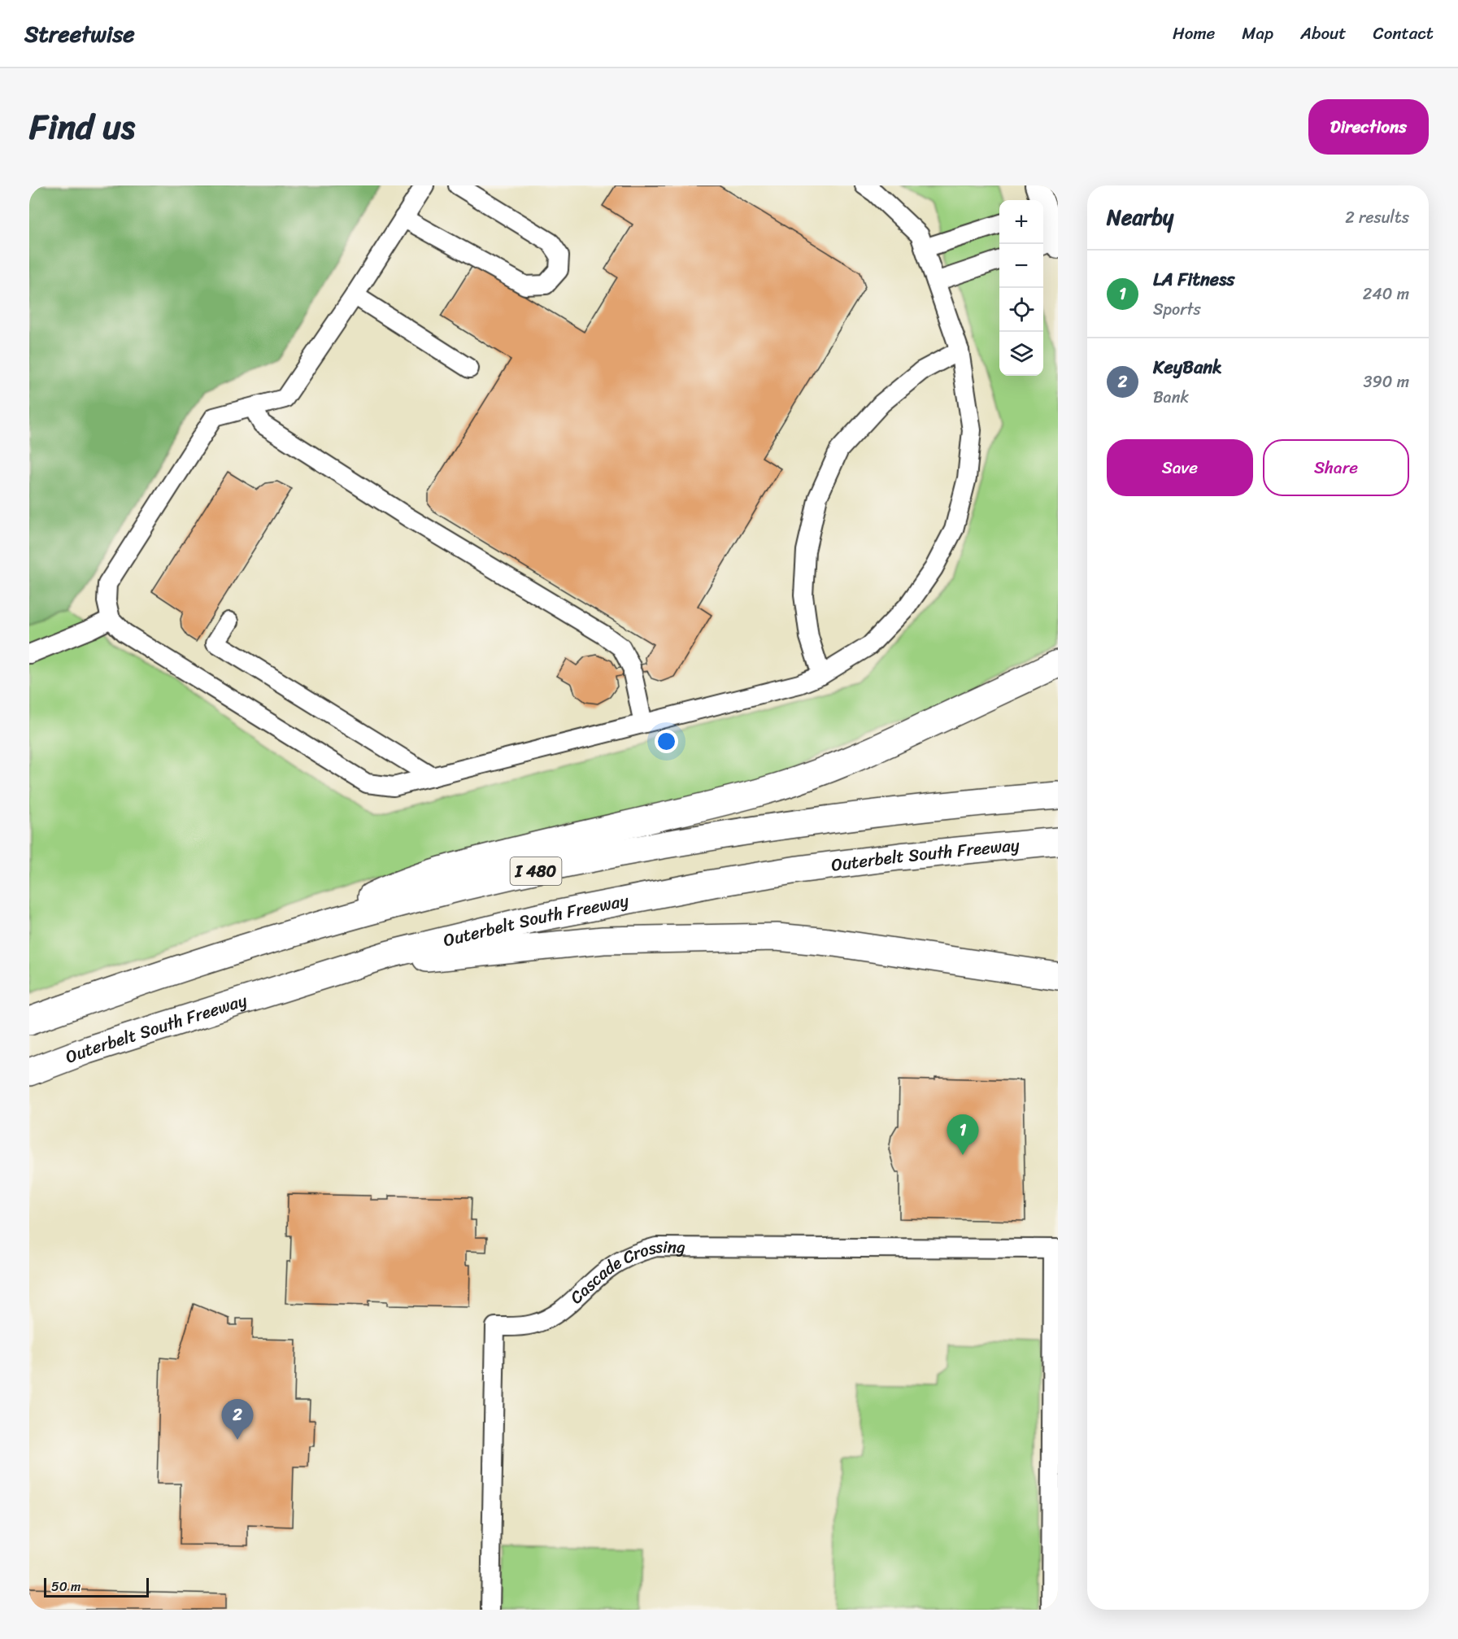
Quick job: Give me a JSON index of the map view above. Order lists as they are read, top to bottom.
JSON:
{
  "streets": {
    "highway": ["Outerbelt South Freeway", "I 480"],
    "lane": ["Cascade Crossing"]
  },
  "scale_bar": "50 m",
  "page": {
    "header": "Streetwise",
    "nav": [
      "Home",
      "Map",
      "About",
      "Contact"
    ],
    "title": "Find us",
    "buttons": [
      "Directions",
      ["Save", "Share"]
    ],
    "heading": ["Nearby", "2 results"],
    "map_buttons": ["+", "−"],
    "list": [
      {
        "mark": "1",
        "name": "LA Fitness",
        "note": "Sports",
        "value": "240 m"
      },
      {
        "mark": "2",
        "name": "KeyBank",
        "note": "Bank",
        "value": "390 m"
      }
    ],
    "pins": ["1", "2"],
    "scale": "50 m"
  }
}
